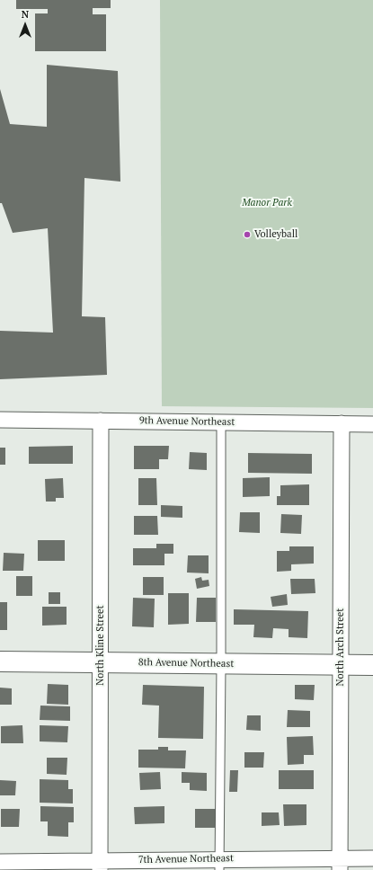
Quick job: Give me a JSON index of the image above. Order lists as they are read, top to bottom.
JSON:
{
  "streets": {
    "main road": ["8th Avenue Northeast"],
    "street": [
      "9th Avenue Northeast",
      "North Kline Street",
      "North Arch Street",
      "7th Avenue Northeast"
    ]
  },
  "crossings": [
    ["9th Avenue Northeast", "North Kline Street"],
    ["9th Avenue Northeast", "North Arch Street"],
    ["North Kline Street", "8th Avenue Northeast"],
    ["North Kline Street", "7th Avenue Northeast"],
    ["North Arch Street", "8th Avenue Northeast"],
    ["North Arch Street", "7th Avenue Northeast"]
  ],
  "parks": ["Manor Park"],
  "places": ["Volleyball"],
  "north": "top"
}
